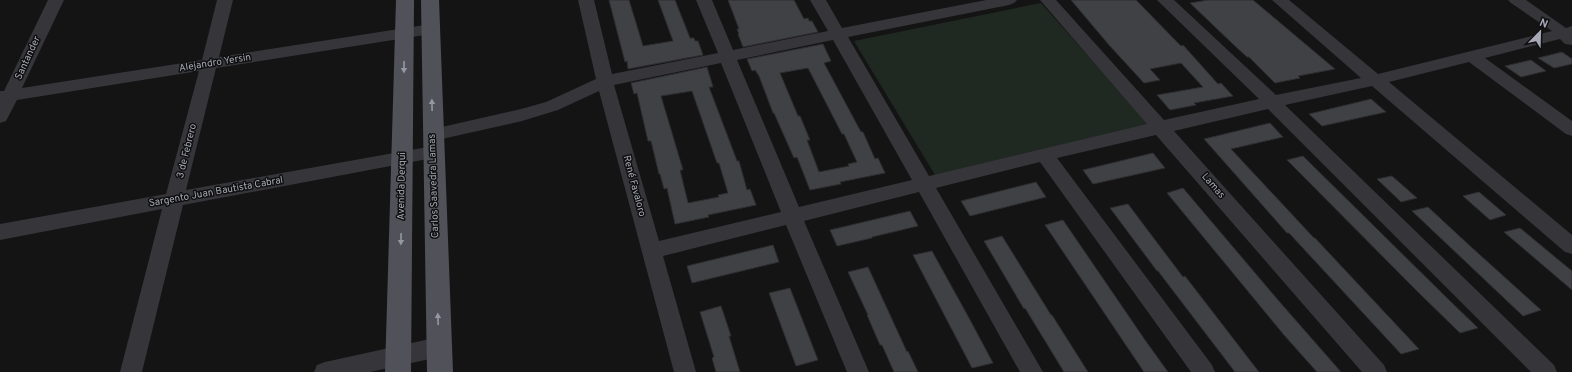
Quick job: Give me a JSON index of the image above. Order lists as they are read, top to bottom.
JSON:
{
  "streets": {
    "main road": ["Avenida Derqui", "Carlos Saavedra Lamas"],
    "street": [
      "Santander",
      "Alejandro Yersin",
      "3 de Febrero",
      "René Favaloro",
      "Lamas",
      "Sargento Juan Bautista Cabral"
    ]
  },
  "crossings": [
    ["Santander", "Alejandro Yersin"],
    ["Alejandro Yersin", "3 de Febrero"],
    ["Alejandro Yersin", "Avenida Derqui"],
    ["Alejandro Yersin", "Carlos Saavedra Lamas"],
    ["3 de Febrero", "Sargento Juan Bautista Cabral"],
    ["Avenida Derqui", "Sargento Juan Bautista Cabral"],
    ["Carlos Saavedra Lamas", "Sargento Juan Bautista Cabral"],
    ["René Favaloro", "Sargento Juan Bautista Cabral"]
  ],
  "one_way": ["Avenida Derqui", "Carlos Saavedra Lamas"],
  "north": "top right"
}
